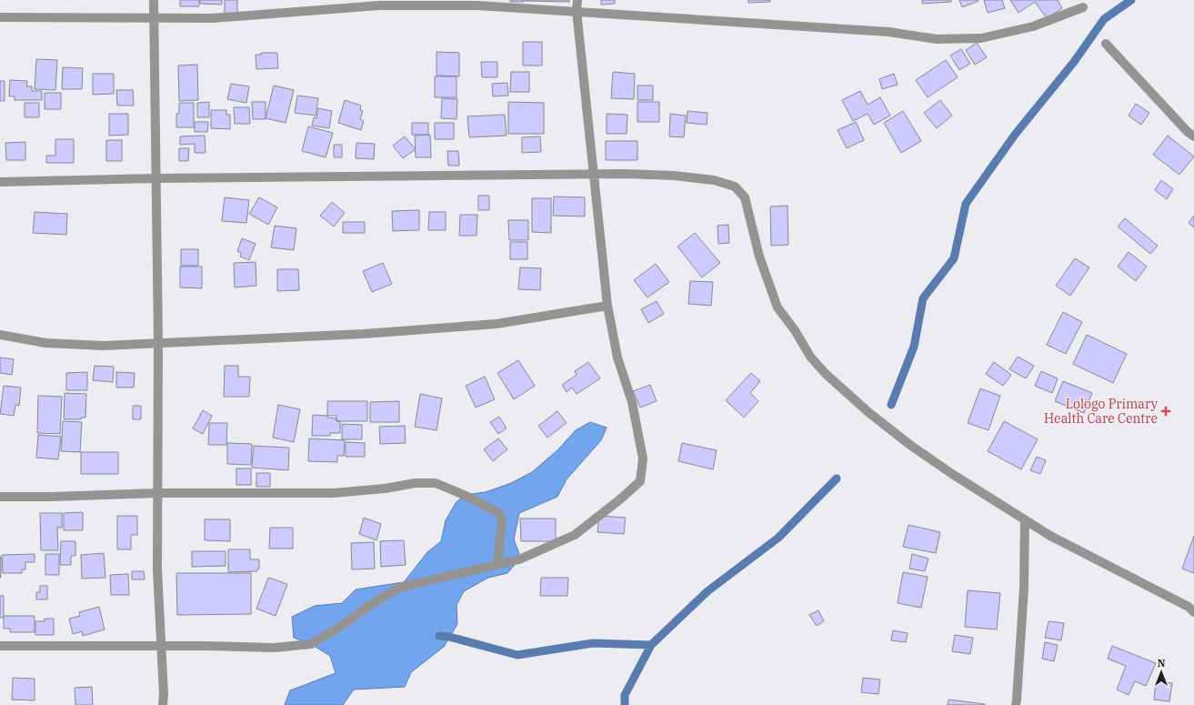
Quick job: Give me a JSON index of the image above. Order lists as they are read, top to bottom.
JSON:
{
  "places": {
    "health": ["Lologo Primary Health Care Centre"]
  },
  "north": "top"
}
